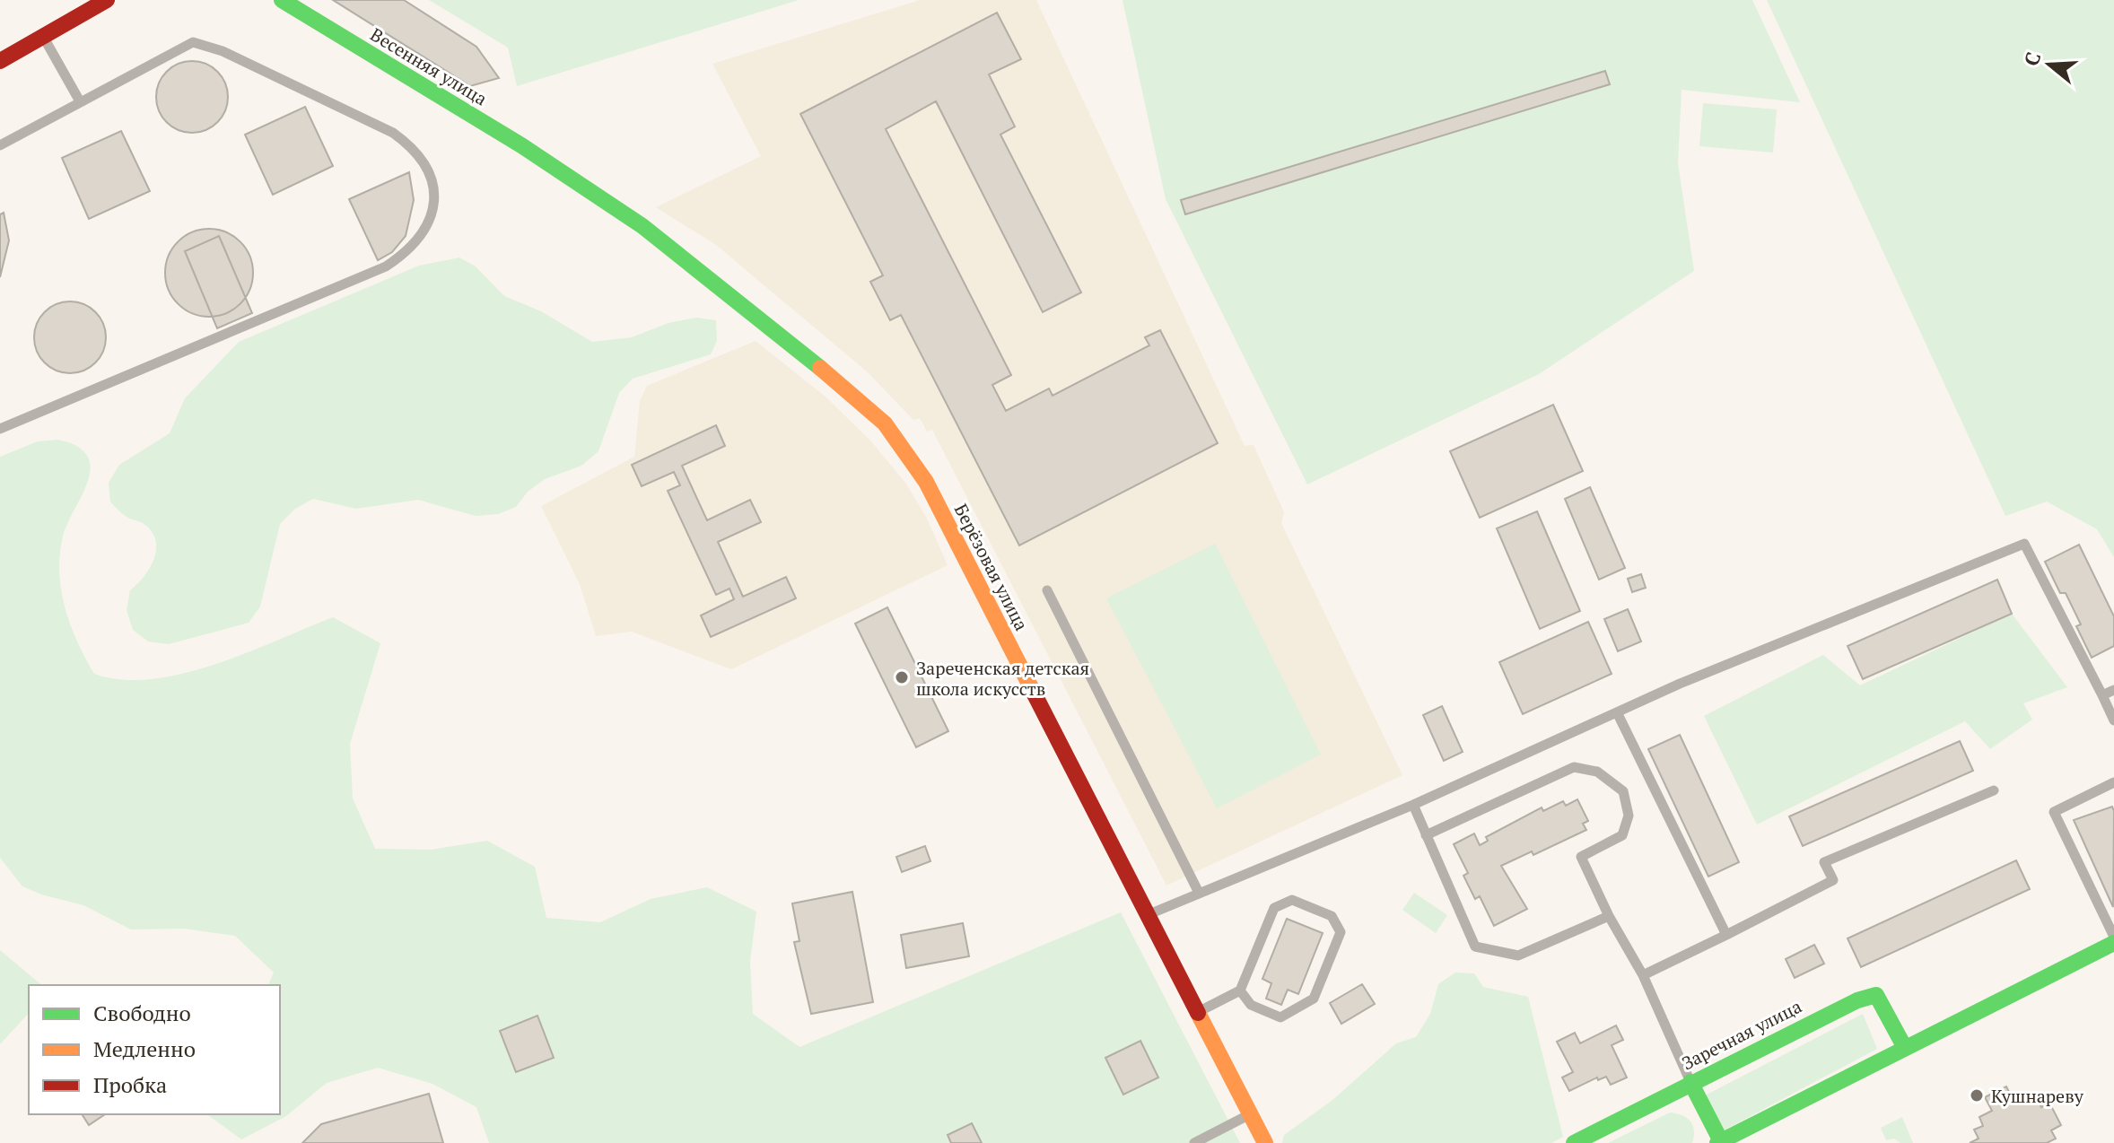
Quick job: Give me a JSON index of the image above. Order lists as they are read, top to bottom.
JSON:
{
  "streets": {
    "street": ["Весенняя улица", "Берёзовая улица", "Заречная улица"]
  },
  "crossings": [
    ["Весенняя улица", "Берёзовая улица"]
  ],
  "places": ["Зареченская детская школа искусств", "Кушнареву"],
  "legend": ["Свободно", "Медленно", "Пробка"],
  "north": "left"
}
